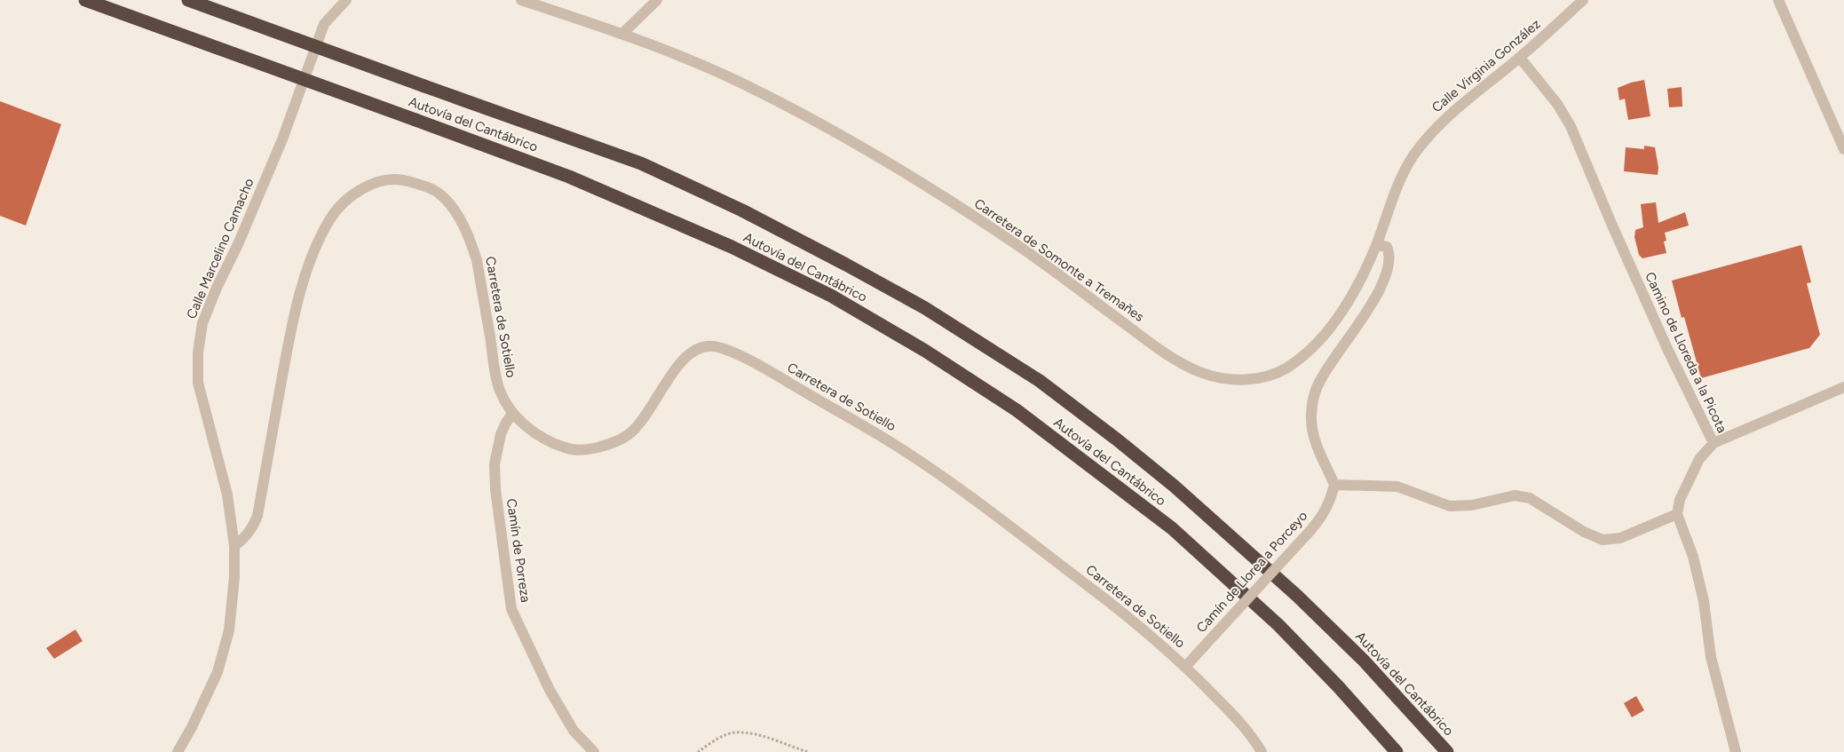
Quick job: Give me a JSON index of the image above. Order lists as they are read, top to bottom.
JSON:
{
  "streets": {
    "highway": ["Autovía del Cantábrico"],
    "street": [
      "Calle Virginia González",
      "Calle Marcelino Camacho",
      "Carretera de Somonte a Tremañes",
      "Carretera de Sotiello",
      "Camino de Lloreda a la Picota",
      "Camín de Porreza",
      "Camín de Llorea a Porceyo"
    ]
  },
  "crossings": [
    ["Calle Virginia González", "Carretera de Somonte a Tremañes"],
    ["Calle Virginia González", "Camino de Lloreda a la Picota"],
    ["Calle Marcelino Camacho", "Carretera de Sotiello"],
    ["Carretera de Sotiello", "Camín de Porreza"],
    ["Carretera de Sotiello", "Camín de Llorea a Porceyo"]
  ]
}
